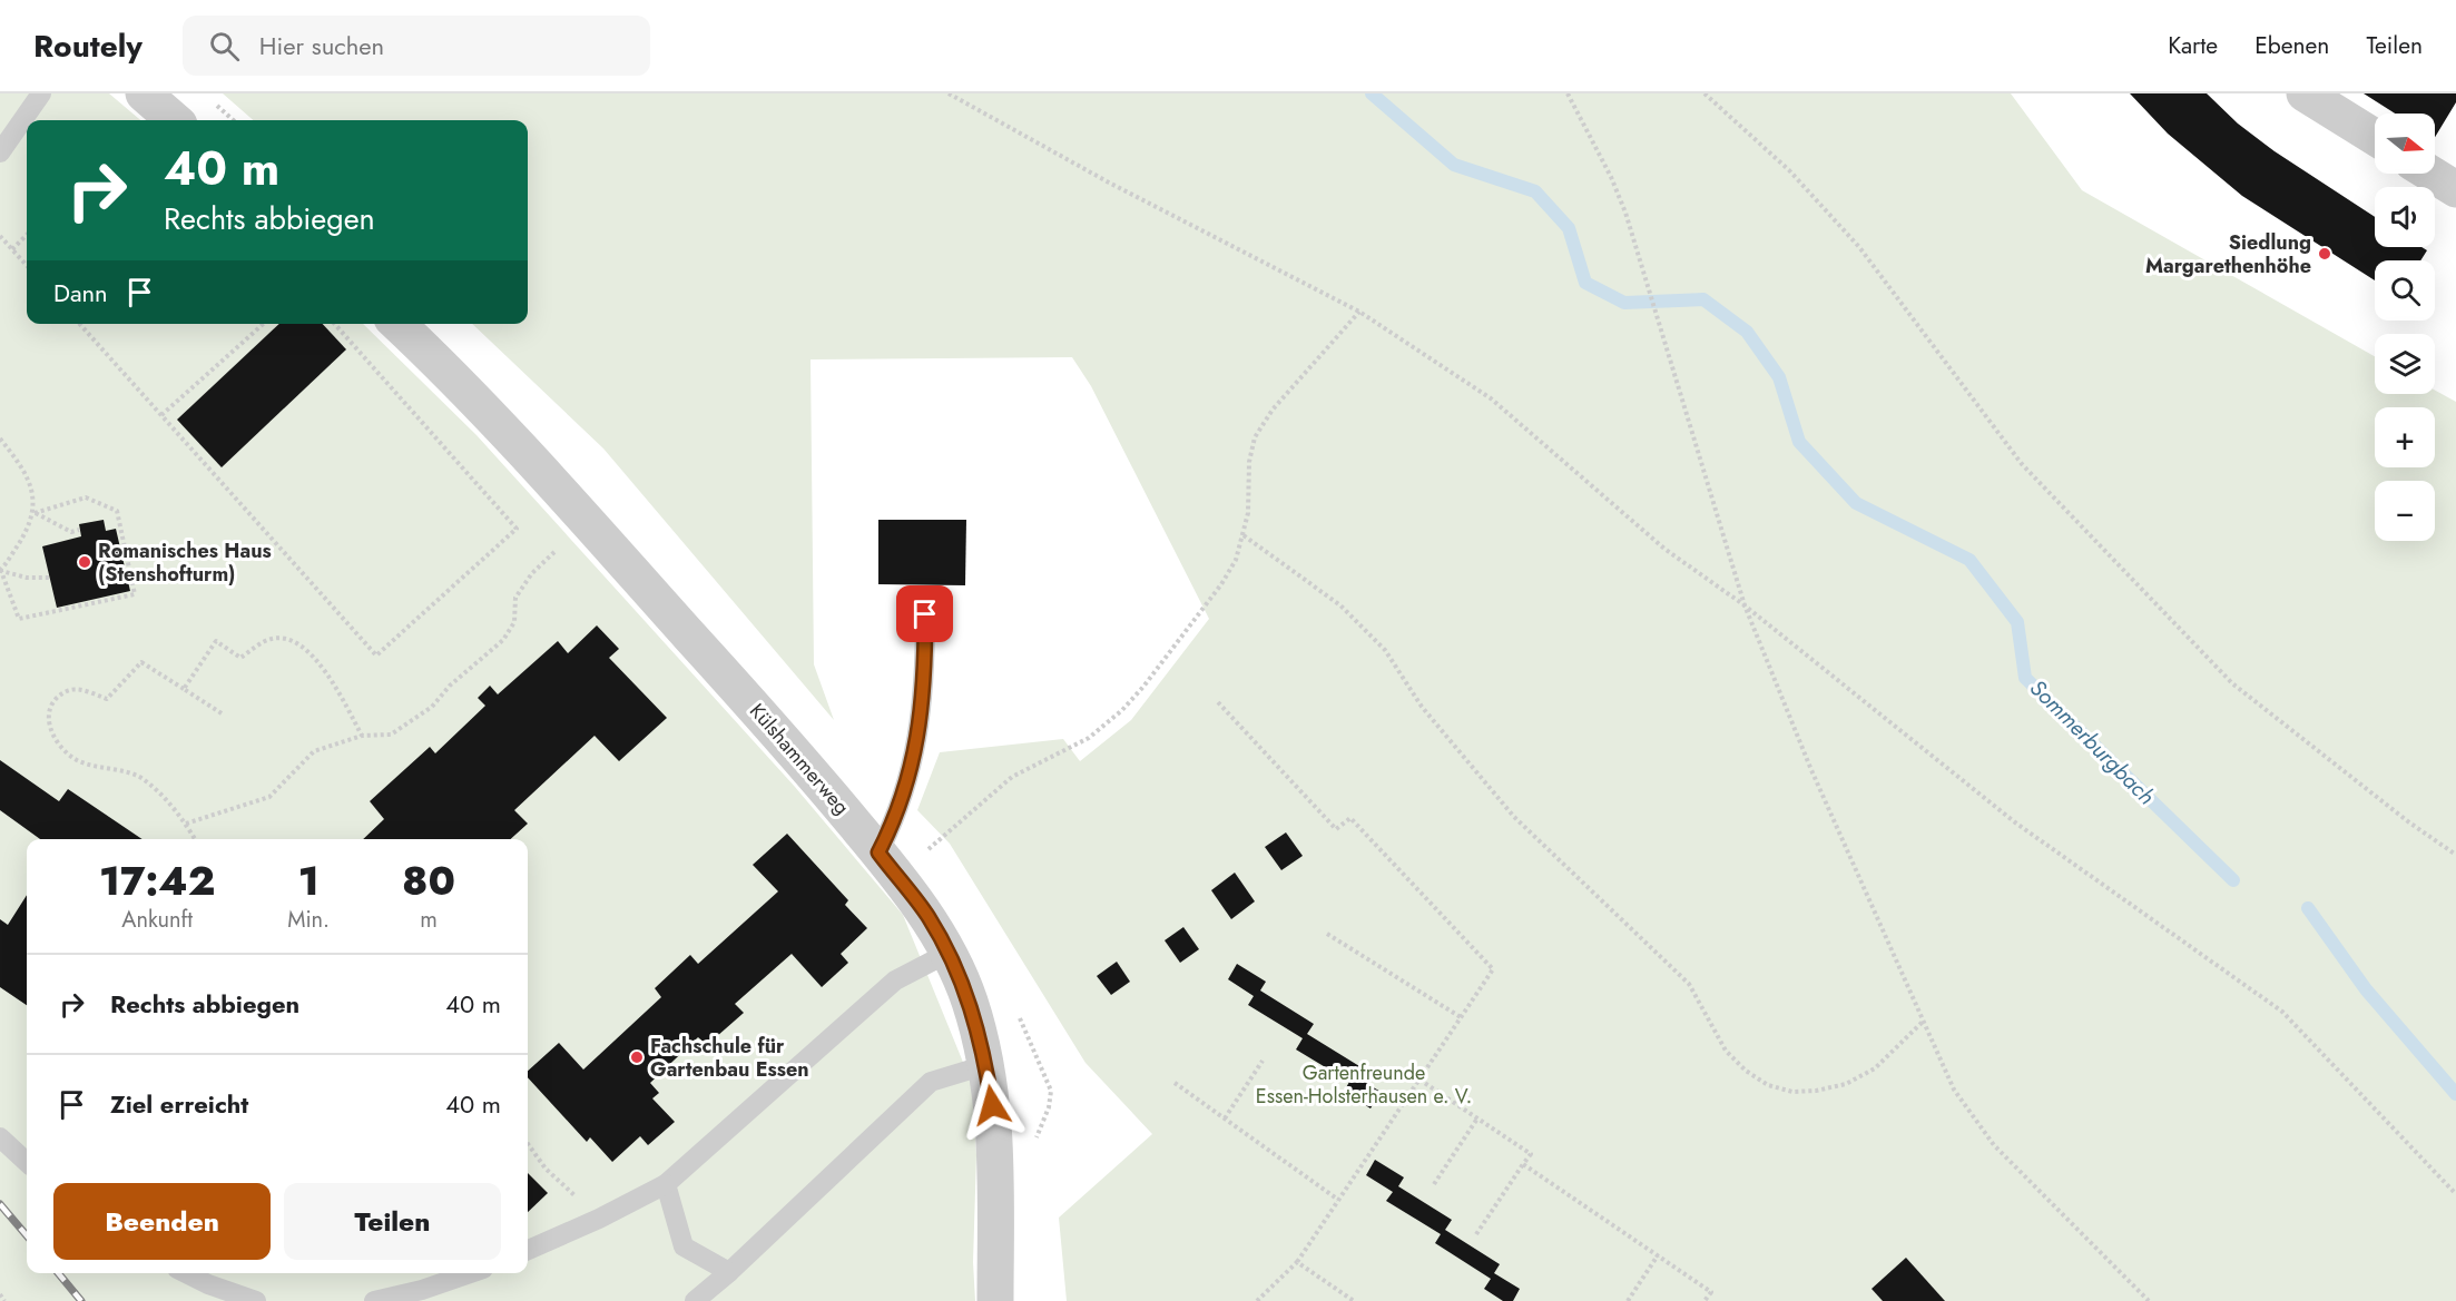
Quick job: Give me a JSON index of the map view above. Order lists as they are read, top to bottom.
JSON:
{
  "streets": {
    "street": ["Külshammerweg"]
  },
  "water": ["Sommerburgbach"],
  "parks": ["Gartenfreunde Essen-Holsterhausen e. V."],
  "places": ["Siedlung Margarethenhöhe", "Romanisches Haus (Stenshofturm)", "Fachschule für Gartenbau Essen"],
  "north": "right",
  "page": {
    "header": "Routely",
    "search": "Hier suchen",
    "nav": ["Karte", "Ebenen", "Teilen"],
    "map_buttons": ["+", "−"],
    "turn": ["40 m", "Rechts abbiegen"],
    "then": "Dann",
    "eta": [
      "17:42",
      "Ankunft",
      "1",
      "Min.",
      "80",
      "m"
    ],
    "list": [
      {
        "name": "Rechts abbiegen",
        "value": "40 m"
      },
      {
        "name": "Ziel erreicht",
        "value": "40 m"
      }
    ],
    "buttons": ["Beenden", "Teilen"]
  }
}
